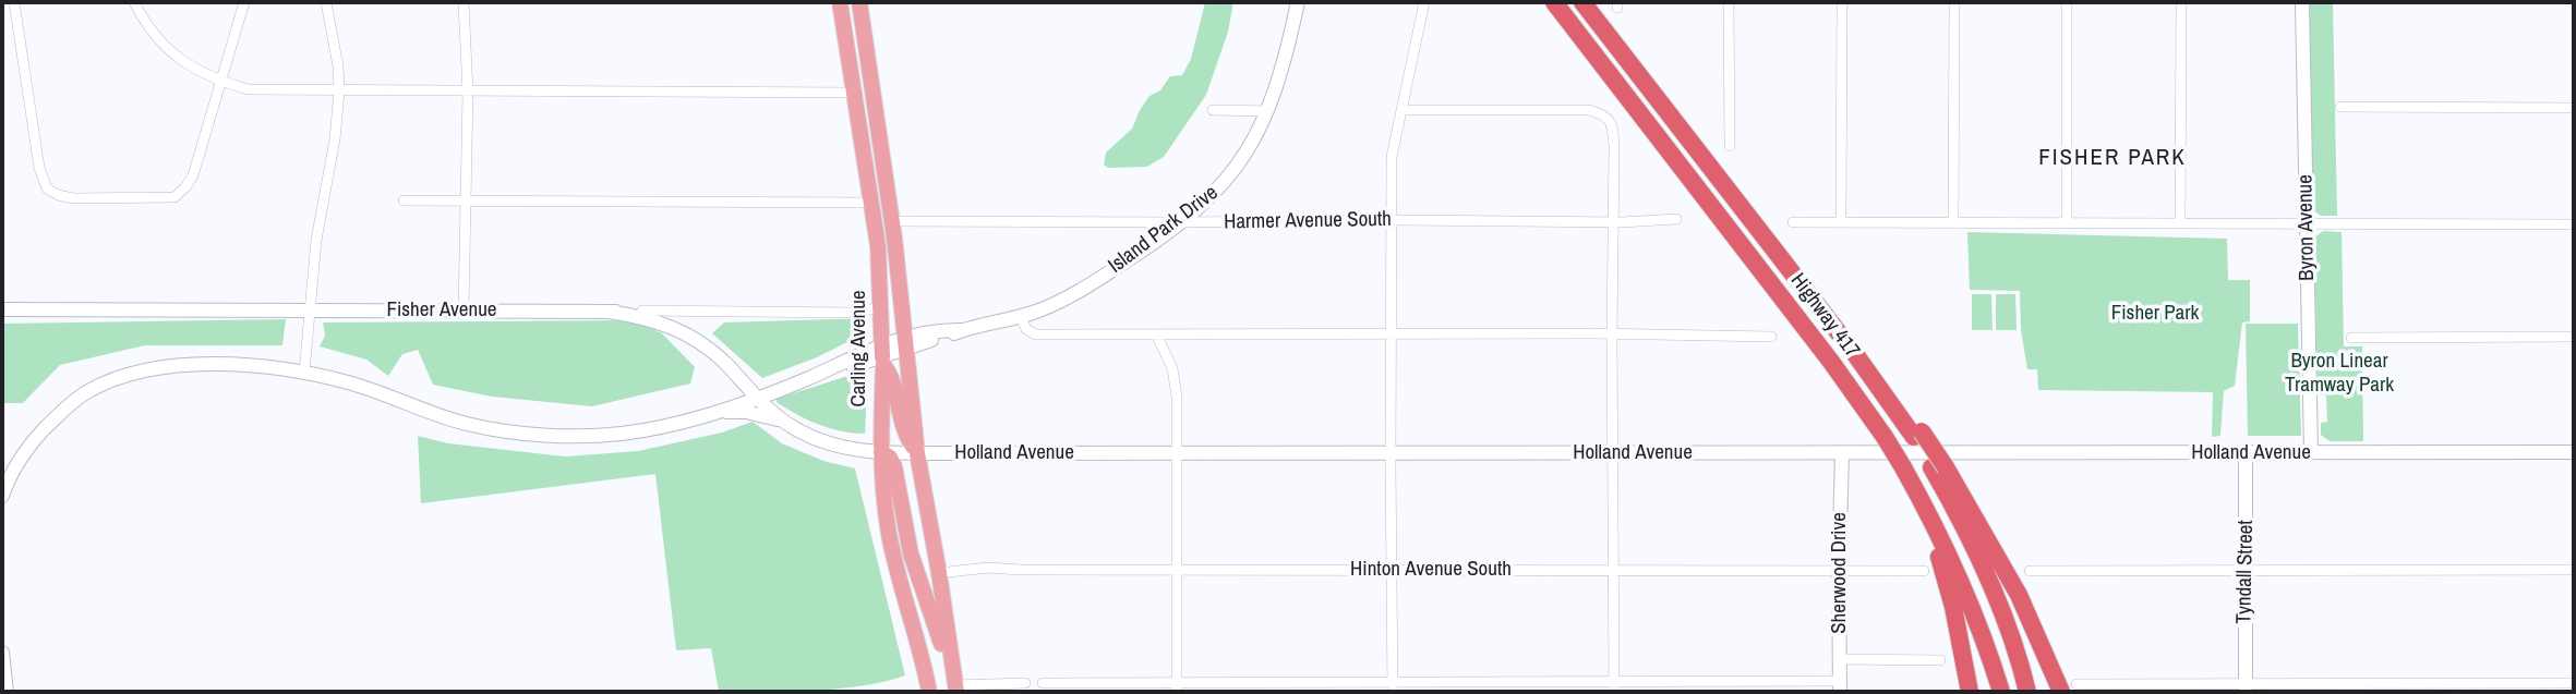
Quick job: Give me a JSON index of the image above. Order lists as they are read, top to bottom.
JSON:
{
  "streets": {
    "highway": ["Highway 417"],
    "main road": ["Carling Avenue"],
    "street": [
      "Harmer Avenue South",
      "Byron Avenue",
      "Island Park Drive",
      "Fisher Avenue",
      "Holland Avenue",
      "Hinton Avenue South",
      "Tyndall Street",
      "Sherwood Drive"
    ]
  },
  "crossings": [
    ["Harmer Avenue South", "Island Park Drive"],
    ["Harmer Avenue South", "Carling Avenue"],
    ["Byron Avenue", "Holland Avenue"],
    ["Island Park Drive", "Carling Avenue"],
    ["Island Park Drive", "Holland Avenue"],
    ["Fisher Avenue", "Carling Avenue"],
    ["Fisher Avenue", "Holland Avenue"],
    ["Carling Avenue", "Holland Avenue"],
    ["Carling Avenue", "Hinton Avenue South"],
    ["Holland Avenue", "Tyndall Street"],
    ["Holland Avenue", "Sherwood Drive"],
    ["Hinton Avenue South", "Sherwood Drive"]
  ],
  "districts": ["FISHER PARK"],
  "parks": ["Fisher Park", "Byron Linear Tramway Park"]
}
